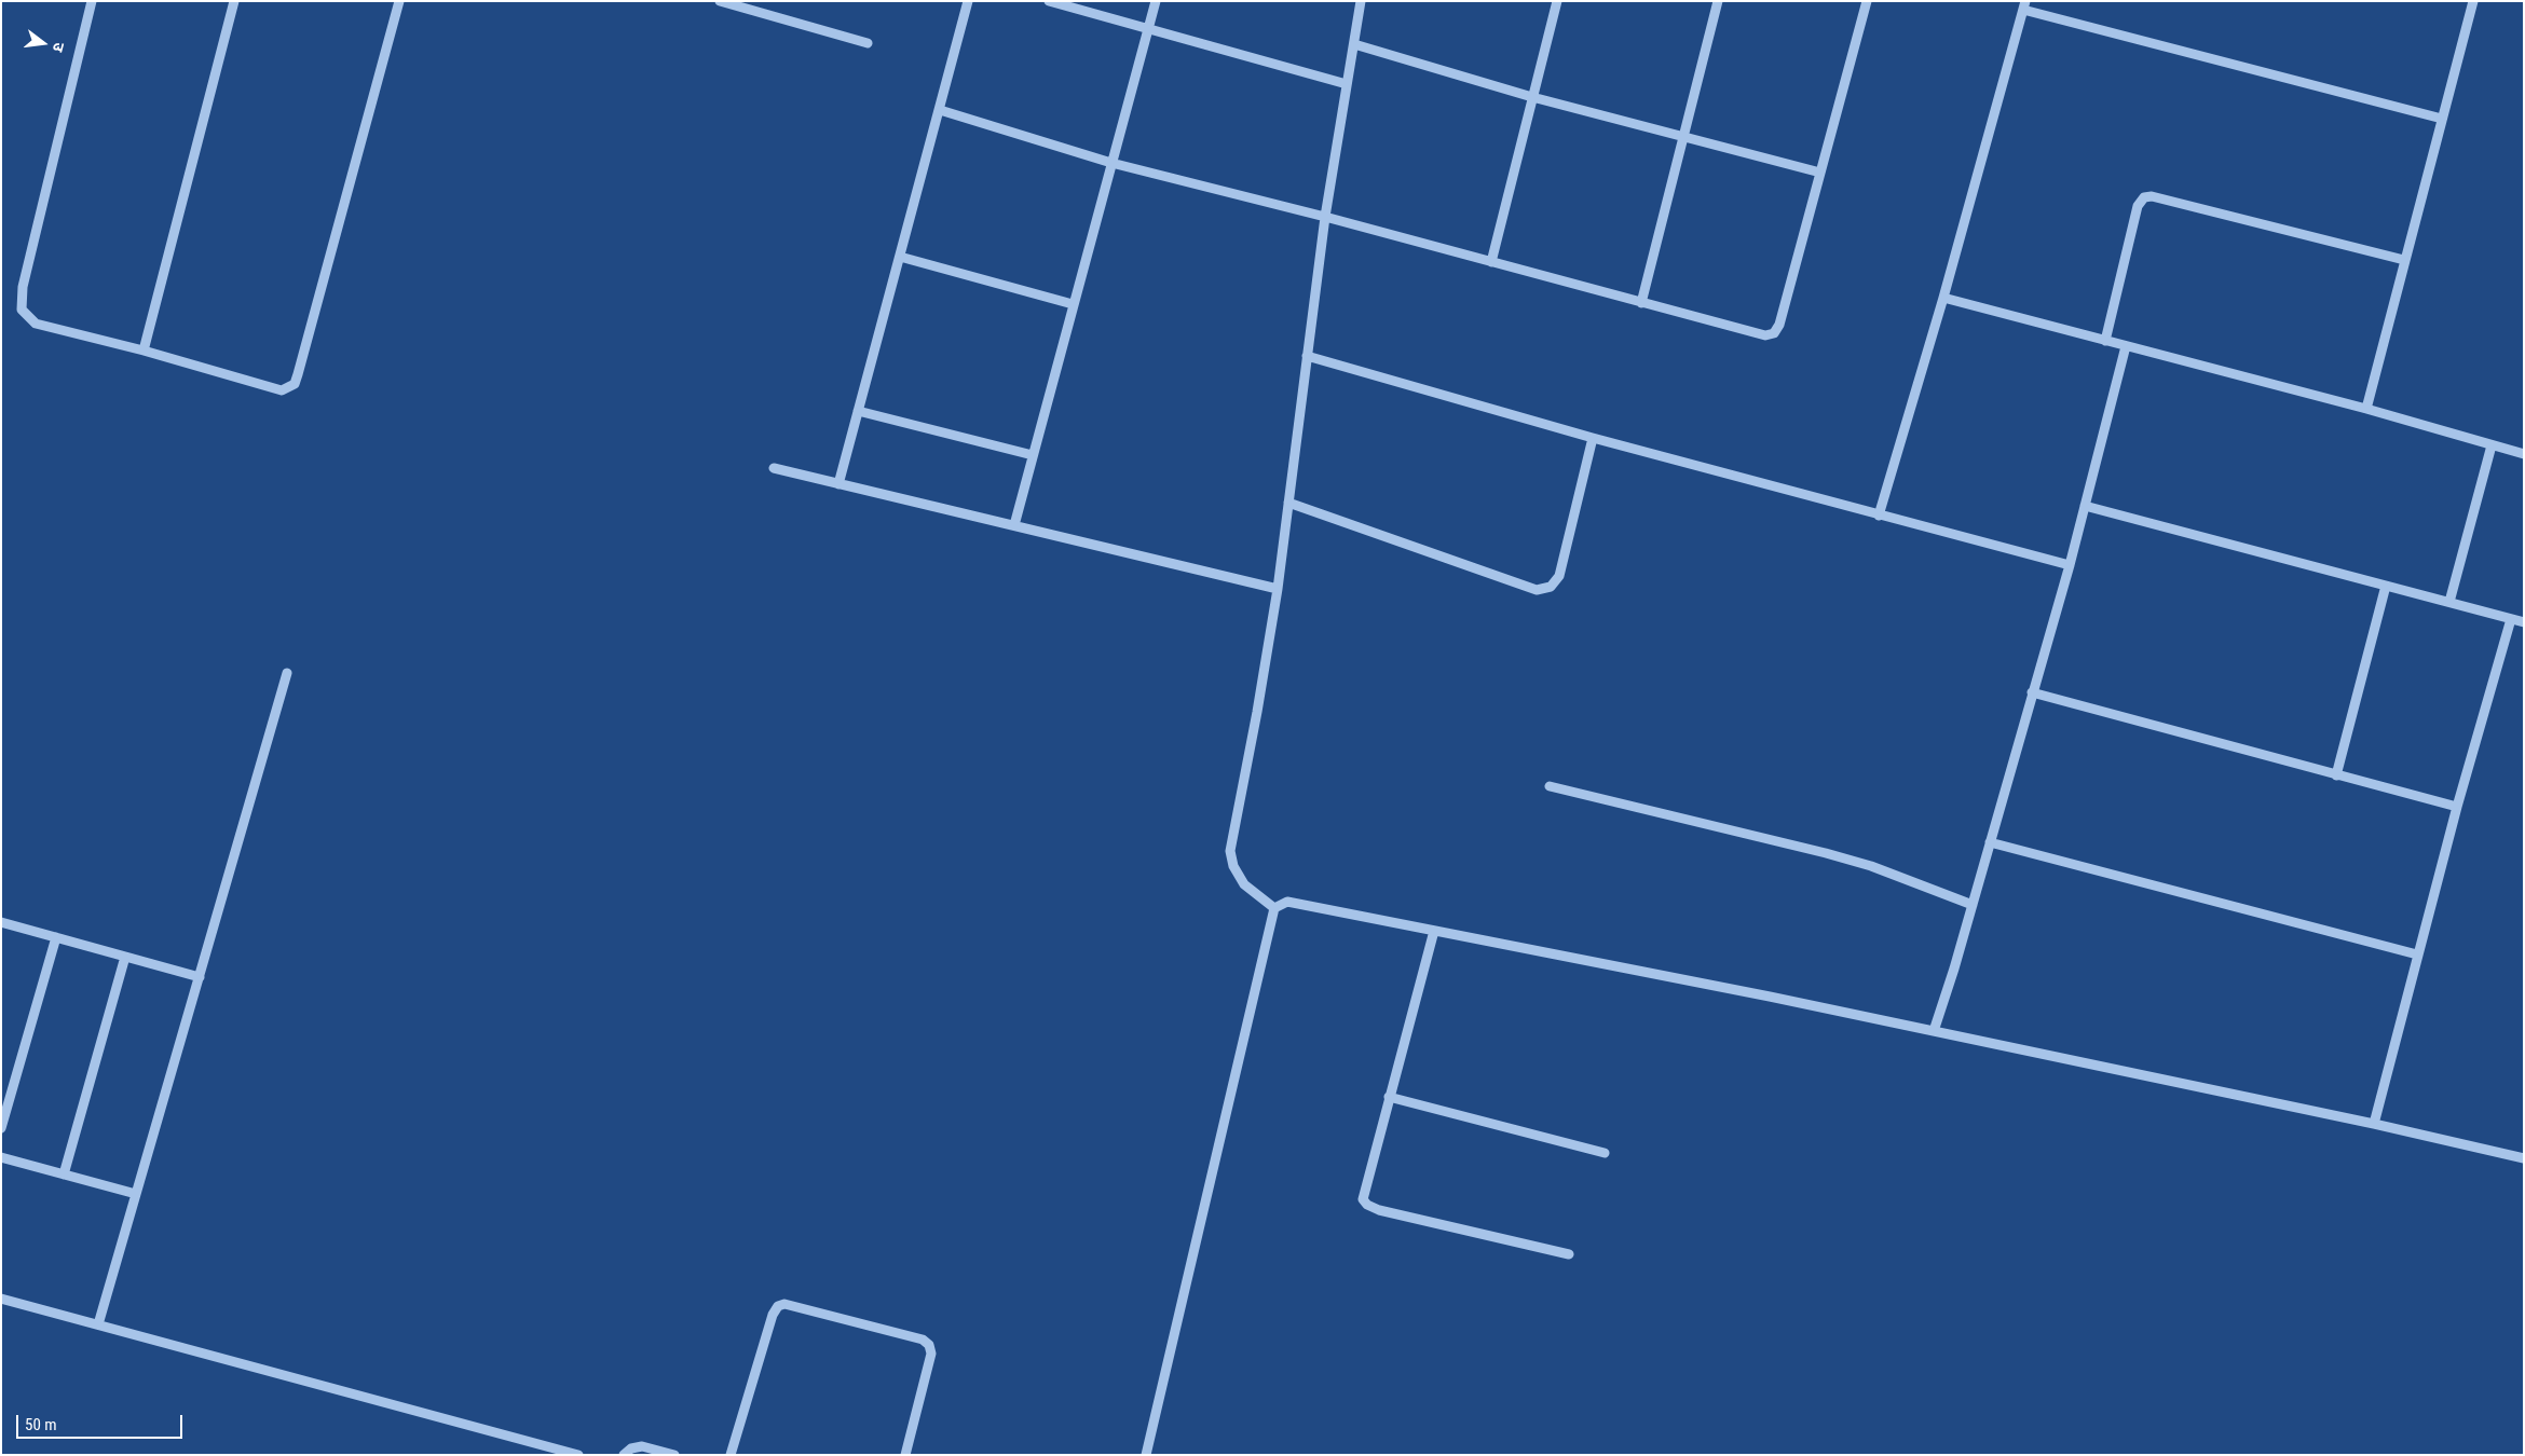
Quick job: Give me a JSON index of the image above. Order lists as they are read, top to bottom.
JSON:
{
  "scale_bar": "50 m",
  "north": "right"
}
